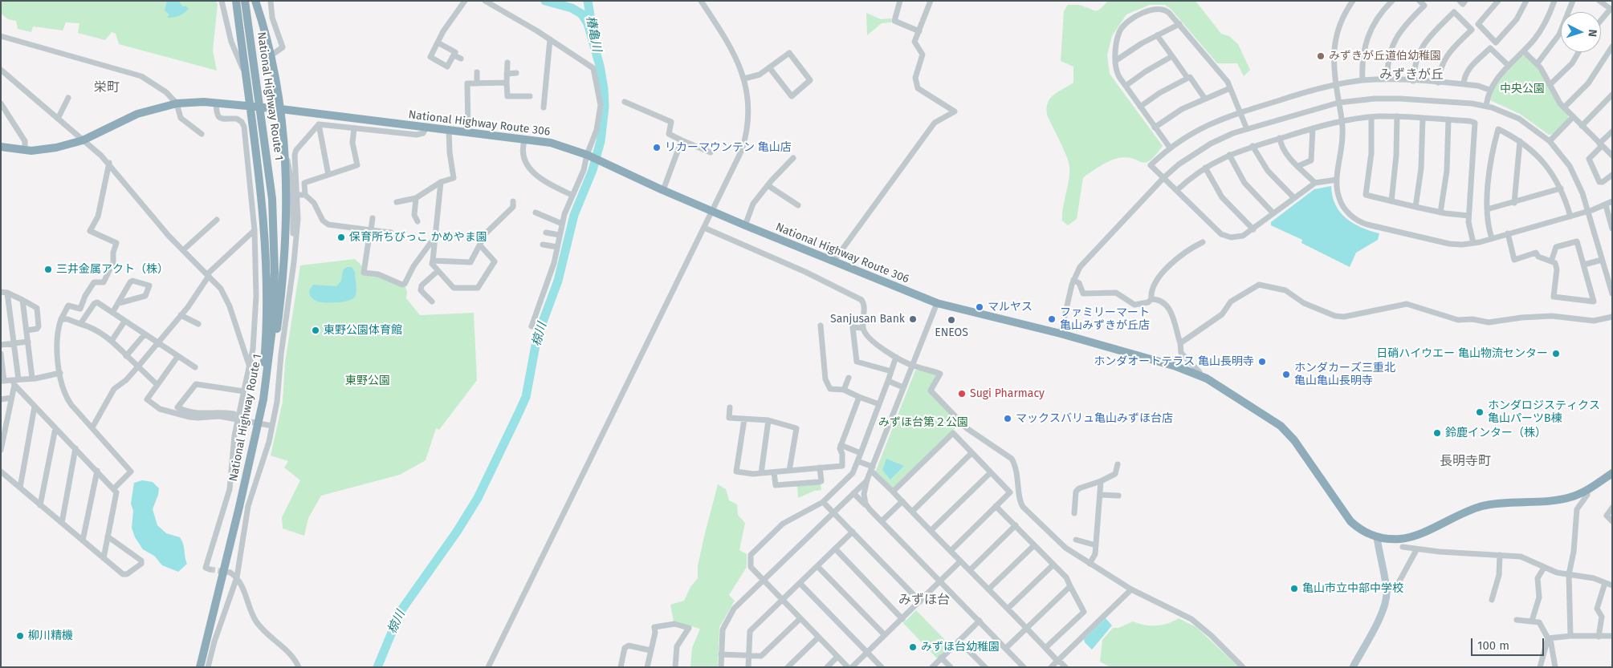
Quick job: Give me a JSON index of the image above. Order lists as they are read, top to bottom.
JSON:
{
  "streets": {
    "highway": ["National Highway Route 1", "National Highway Route 306"]
  },
  "districts": [
    "みずきが丘",
    "栄町",
    "長明寺町",
    "みずほ台"
  ],
  "water": ["椿亀川", "椋川"],
  "parks": ["中央公園", "東野公園", "みずほ台第２公園"],
  "places": [
    "みずきが丘道伯幼稚園",
    "リカーマウンテン 亀山店",
    "保育所ちびっこ かめやま園",
    "三井金属アクト（株）",
    "マルヤス",
    "Sanjusan Bank",
    "ファミリーマート 亀山みずきが丘店",
    "ENEOS",
    "東野公園体育館",
    "日硝ハイウエー 亀山物流センター",
    "ホンダオートテラス 亀山長明寺",
    "ホンダカーズ三重北 亀山亀山長明寺",
    "Sugi Pharmacy",
    "ホンダロジスティクス 亀山パーツB棟",
    "マックスバリュ亀山みずほ台店",
    "鈴鹿インター（株）",
    "亀山市立中部中学校",
    "柳川精機",
    "みずほ台幼稚園"
  ],
  "scale_bar": "100 m",
  "north": "right"
}
